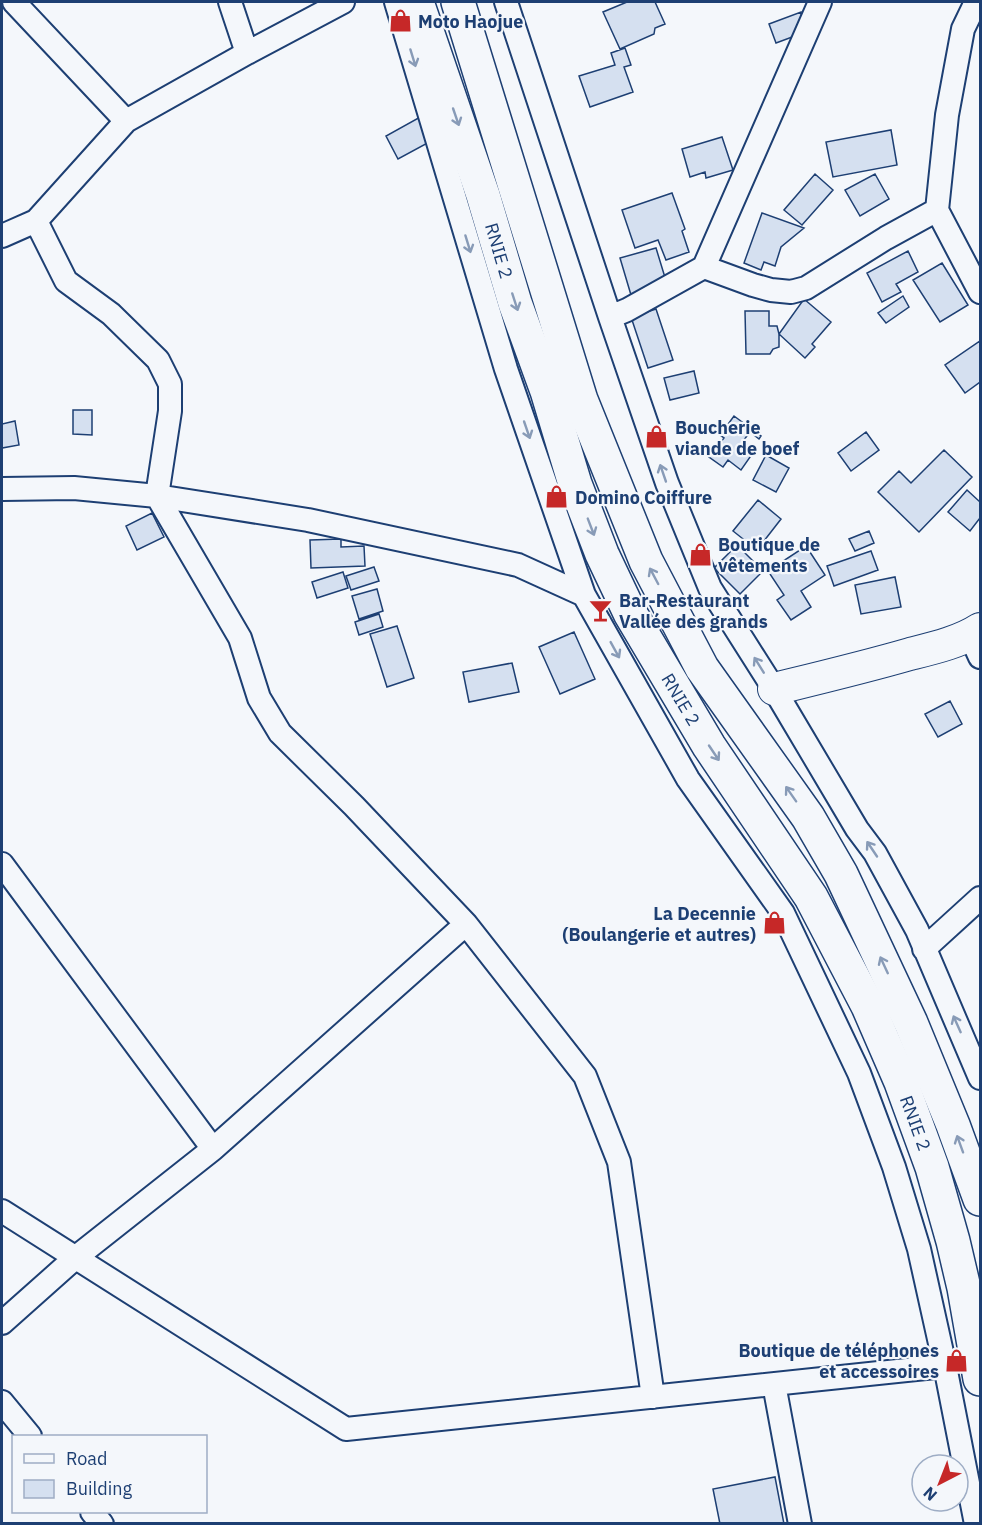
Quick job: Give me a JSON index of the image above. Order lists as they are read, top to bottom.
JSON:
{
  "streets": {
    "highway": ["RNIE 2"]
  },
  "places": {
    "shop": [
      "Moto Haojue",
      "Boucherie viande de boef",
      "Domino Coiffure",
      "Boutique de vêtements",
      "La Decennie (Boulangerie et autres)",
      "Boutique de téléphones et accessoires"
    ],
    "bar": ["Bar-Restaurant Vallée des grands"]
  },
  "legend": ["Road", "Building"],
  "north": "bottom left"
}
